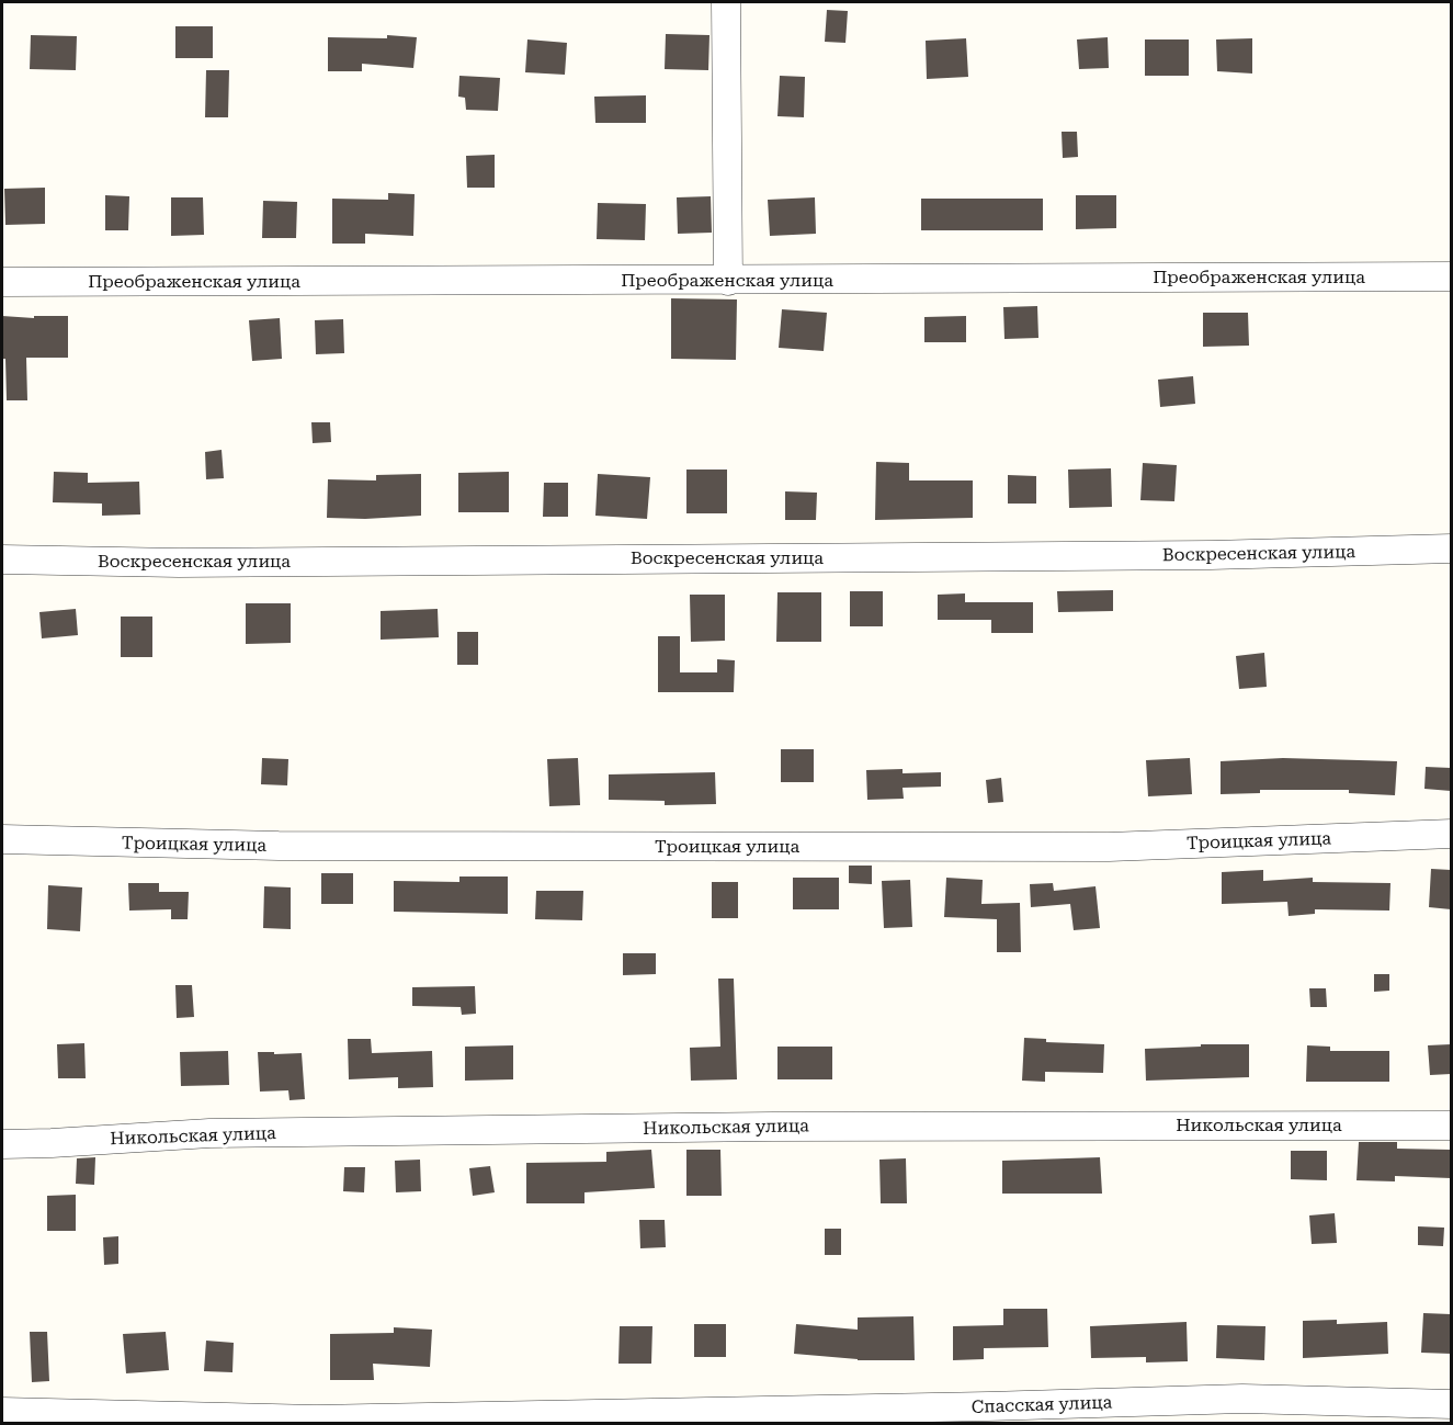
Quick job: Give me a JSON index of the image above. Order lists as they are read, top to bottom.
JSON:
{
  "streets": {
    "street": [
      "Преображенская улица",
      "Воскресенская улица",
      "Троицкая улица",
      "Никольская улица",
      "Спасская улица"
    ]
  }
}
